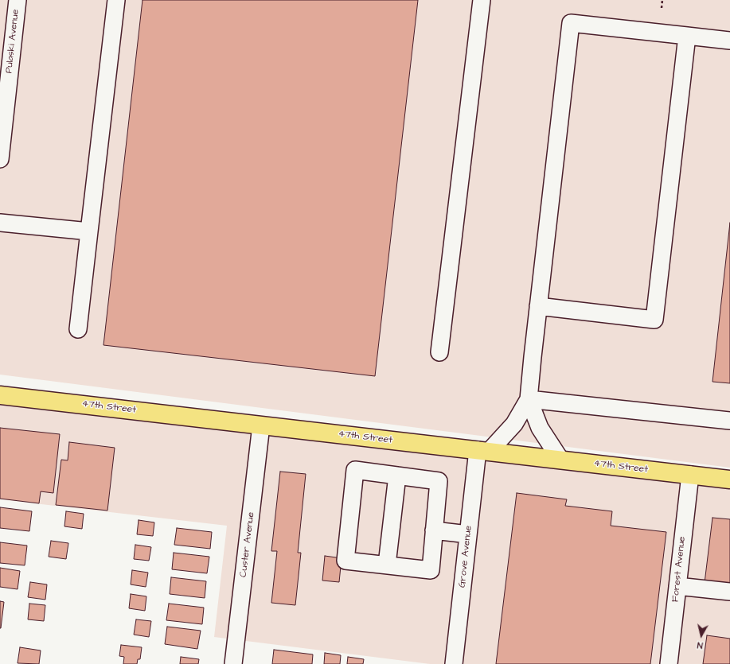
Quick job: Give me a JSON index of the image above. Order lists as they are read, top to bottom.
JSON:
{
  "streets": {
    "main road": ["47th Street"],
    "street": [
      "Pulaski Avenue",
      "Custer Avenue",
      "Grove Avenue",
      "Forest Avenue"
    ]
  },
  "crossings": [
    ["47th Street", "Custer Avenue"],
    ["47th Street", "Grove Avenue"],
    ["47th Street", "Forest Avenue"]
  ],
  "north": "bottom"
}
